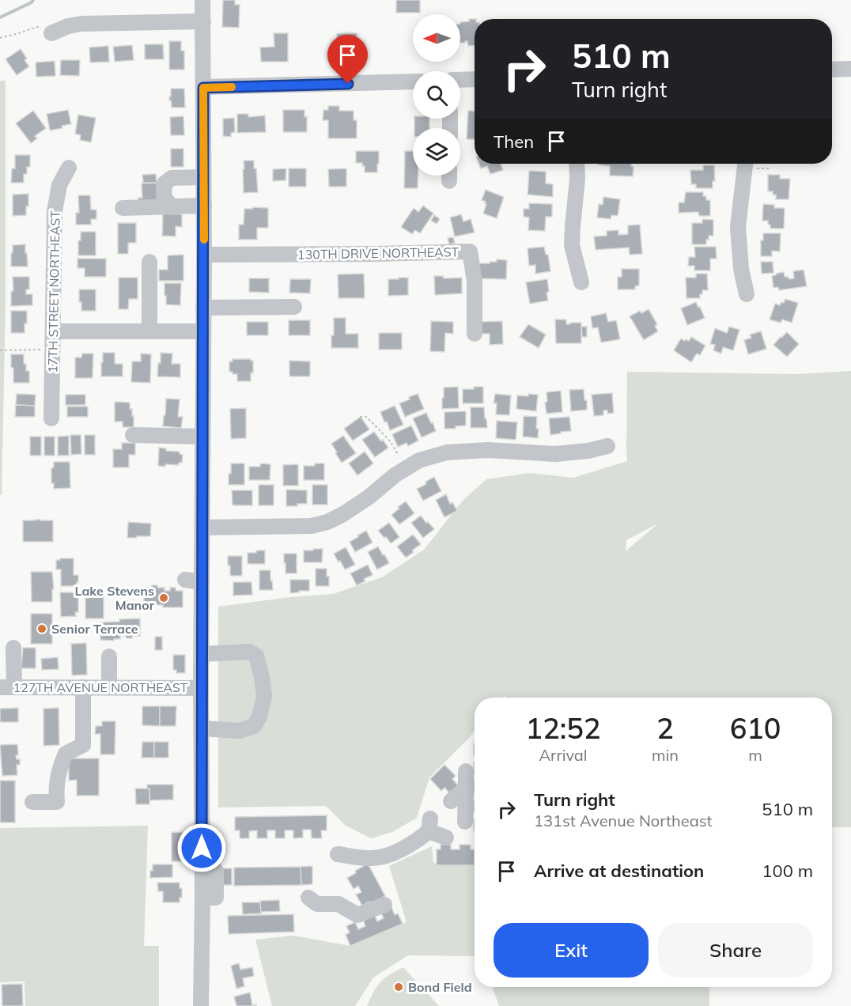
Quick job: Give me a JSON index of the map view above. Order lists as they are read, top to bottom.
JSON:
{
  "streets": {
    "street": ["130TH DRIVE NORTHEAST", "17TH STREET NORTHEAST", "127TH AVENUE NORTHEAST"]
  },
  "places": ["Lake Stevens Manor", "Senior Terrace", "Bond Field"],
  "north": "left",
  "page": {
    "turn": ["510 m", "Turn right"],
    "then": "Then",
    "eta": [
      "12:52",
      "Arrival",
      "2",
      "min",
      "610",
      "m"
    ],
    "list": [
      {
        "name": "Turn right",
        "note": "131st Avenue Northeast",
        "value": "510 m"
      },
      {
        "name": "Arrive at destination",
        "value": "100 m"
      }
    ],
    "buttons": ["Exit", "Share"]
  }
}
